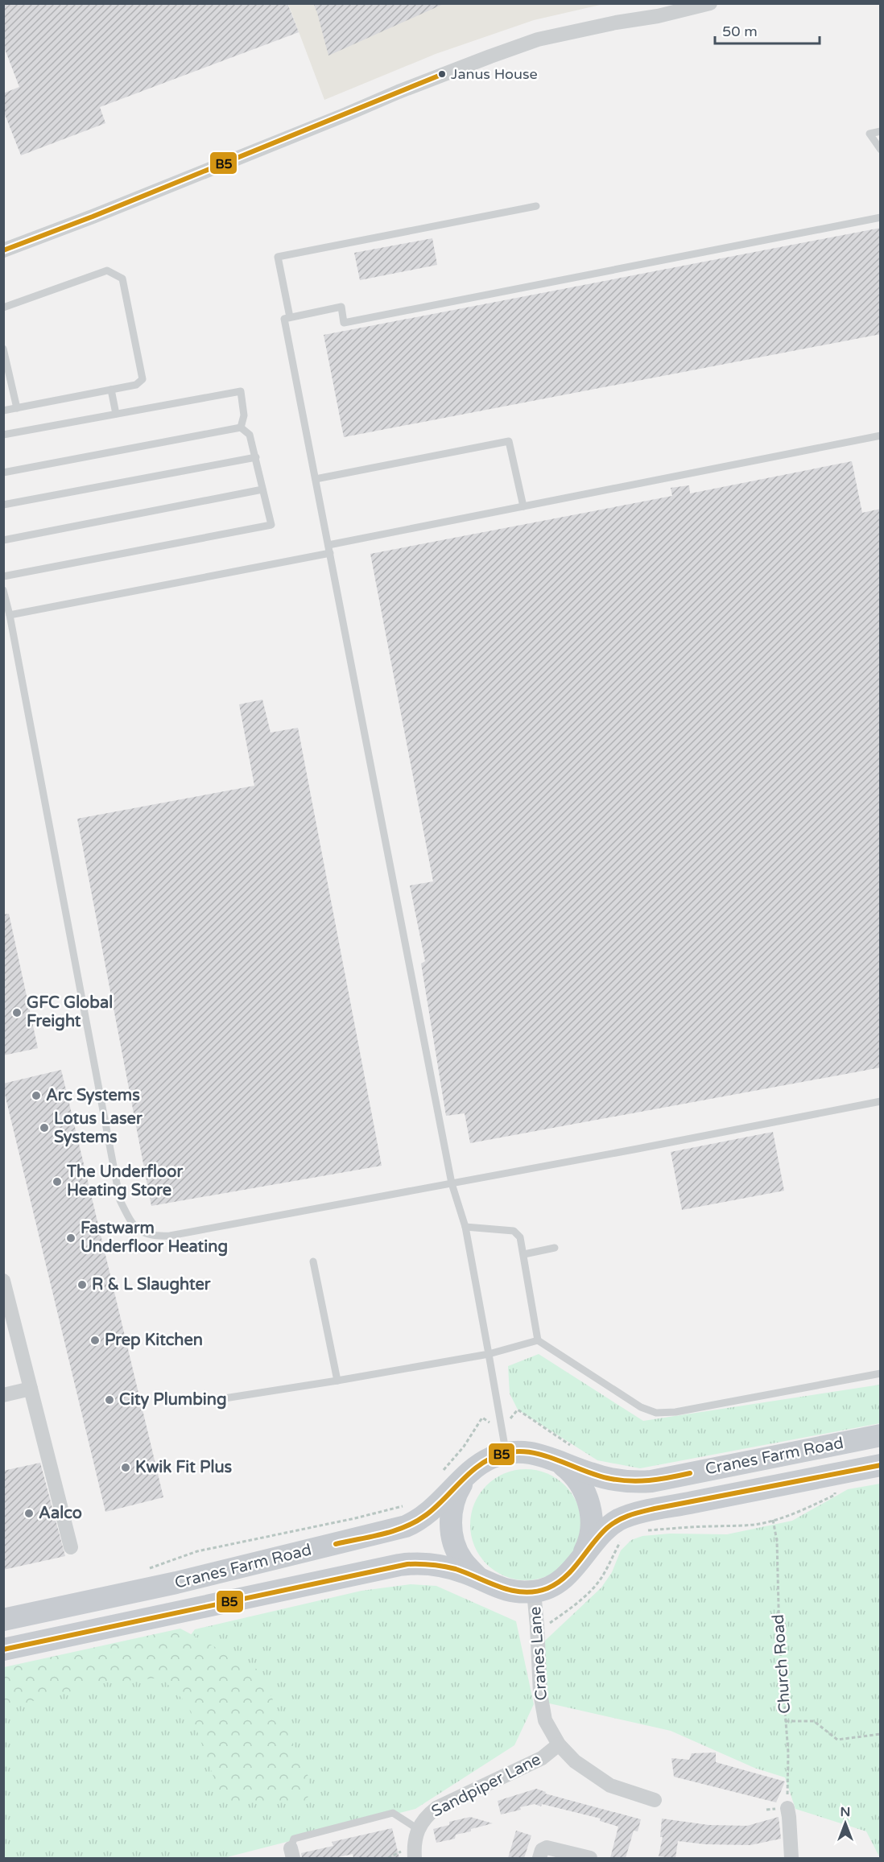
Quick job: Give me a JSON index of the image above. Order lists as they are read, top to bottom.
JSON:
{
  "streets": {
    "main road": ["Cranes Farm Road"],
    "street": ["Cranes Lane", "Sandpiper Lane"],
    "path": ["Church Road"]
  },
  "crossings": [
    ["Cranes Farm Road", "Cranes Lane"],
    ["Cranes Lane", "Sandpiper Lane"]
  ],
  "places": [
    "Janus House",
    "GFC Global Freight",
    "Arc Systems",
    "Lotus Laser Systems",
    "The Underfloor Heating Store",
    "Fastwarm Underfloor Heating",
    "R & L Slaughter",
    "Prep Kitchen",
    "City Plumbing",
    "Kwik Fit Plus",
    "Aalco"
  ],
  "lines": ["transit line B5"],
  "scale_bar": "50 m",
  "north": "top"
}
